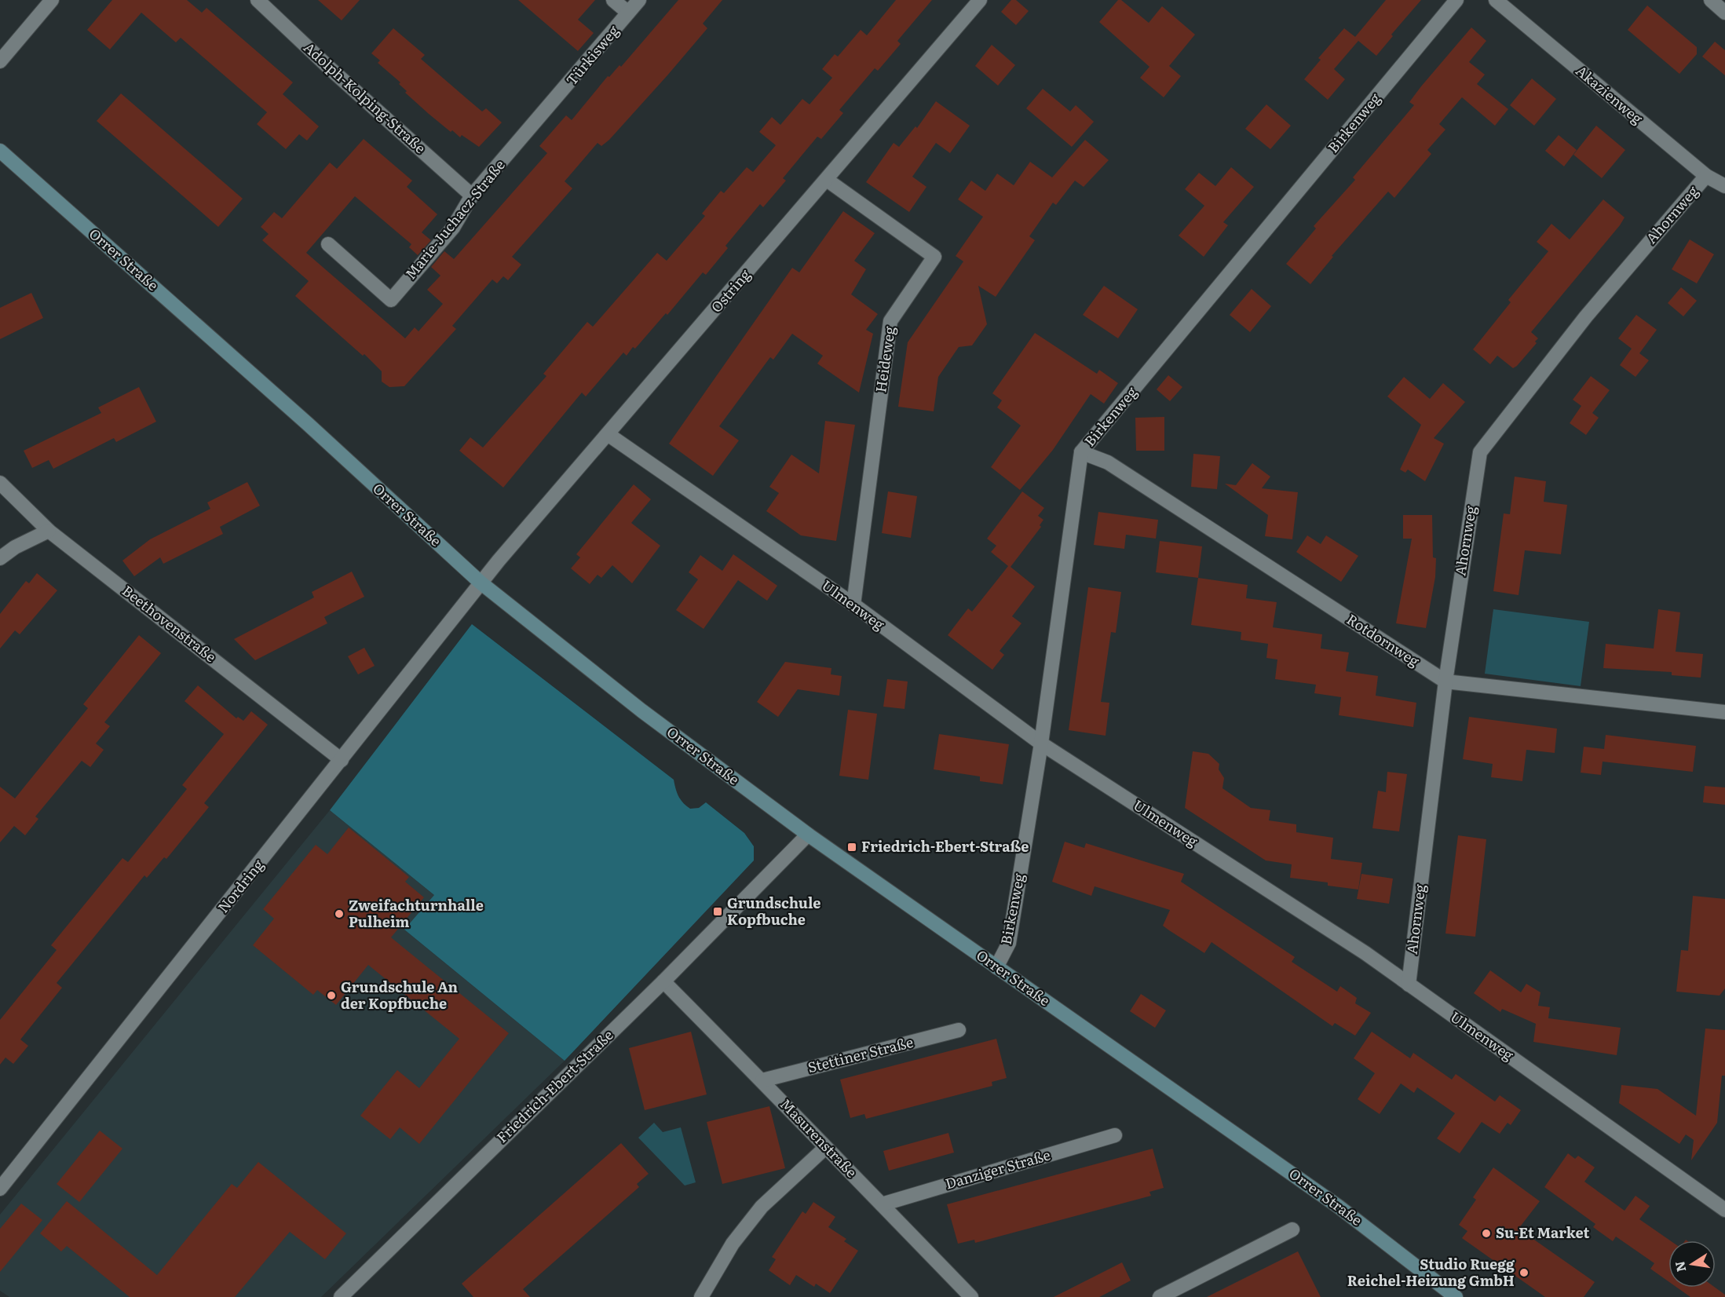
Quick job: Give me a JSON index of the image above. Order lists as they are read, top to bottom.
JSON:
{
  "streets": {
    "street": [
      "Türkisweg",
      "Akazienweg",
      "Adolph-Kolping-Straße",
      "Birkenweg",
      "Ahornweg",
      "Marie-Juchacz-Straße",
      "Orrer Straße",
      "Ostring",
      "Heideweg",
      "Ulmenweg",
      "Beethovenstraße",
      "Rotdornweg",
      "Nordring",
      "Stettiner Straße",
      "Friedrich-Ebert-Straße",
      "Masurenstraße",
      "Danziger Straße"
    ]
  },
  "crossings": [
    ["Türkisweg", "Marie-Juchacz-Straße"],
    ["Akazienweg", "Ahornweg"],
    ["Adolph-Kolping-Straße", "Marie-Juchacz-Straße"],
    ["Birkenweg", "Orrer Straße"],
    ["Birkenweg", "Ulmenweg"],
    ["Birkenweg", "Rotdornweg"],
    ["Ahornweg", "Ulmenweg"],
    ["Ahornweg", "Rotdornweg"],
    ["Orrer Straße", "Ostring"],
    ["Orrer Straße", "Nordring"],
    ["Orrer Straße", "Friedrich-Ebert-Straße"],
    ["Ostring", "Heideweg"],
    ["Ostring", "Ulmenweg"],
    ["Ostring", "Nordring"],
    ["Heideweg", "Ulmenweg"],
    ["Beethovenstraße", "Nordring"],
    ["Stettiner Straße", "Masurenstraße"],
    ["Friedrich-Ebert-Straße", "Masurenstraße"],
    ["Masurenstraße", "Danziger Straße"]
  ],
  "places": {
    "transit": ["Friedrich-Ebert-Straße", "Grundschule Kopfbuche"],
    "other": [
      "Zweifachturnhalle Pulheim",
      "Grundschule An der Kopfbuche",
      "Su-Et Market",
      "Studio Ruegg Reichel-Heizung GmbH"
    ]
  },
  "north": "left"
}
